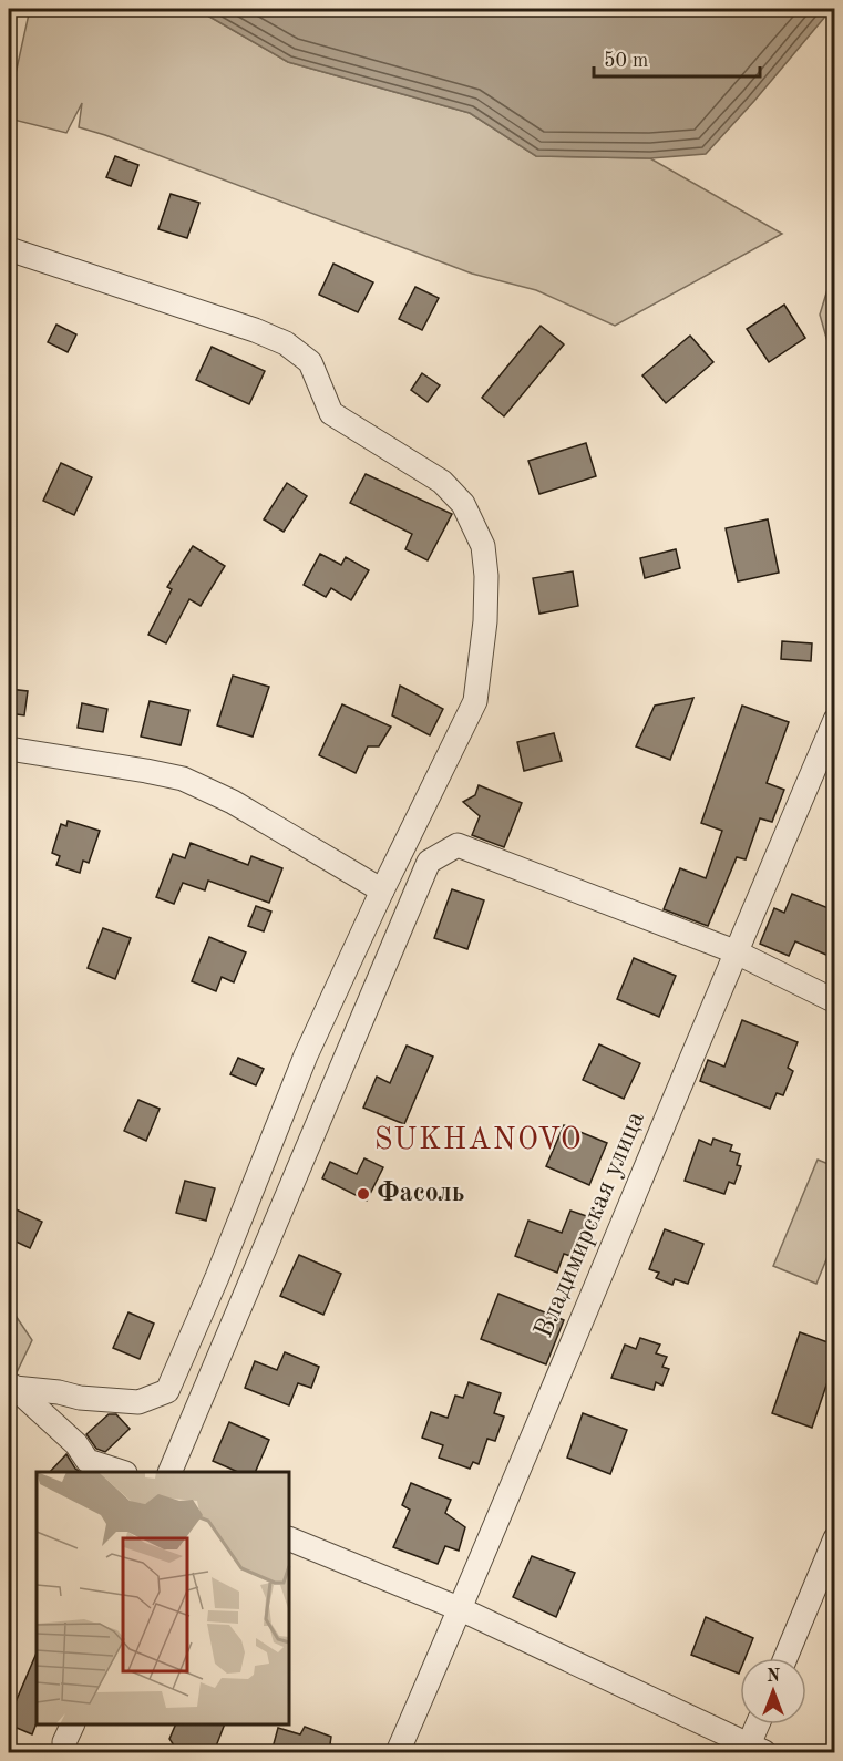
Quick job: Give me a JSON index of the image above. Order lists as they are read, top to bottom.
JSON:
{
  "streets": {
    "street": ["Владимирская улица"]
  },
  "districts": ["SUKHANOVO"],
  "places": ["Фасоль"],
  "scale_bar": "50 m",
  "north": "top"
}
